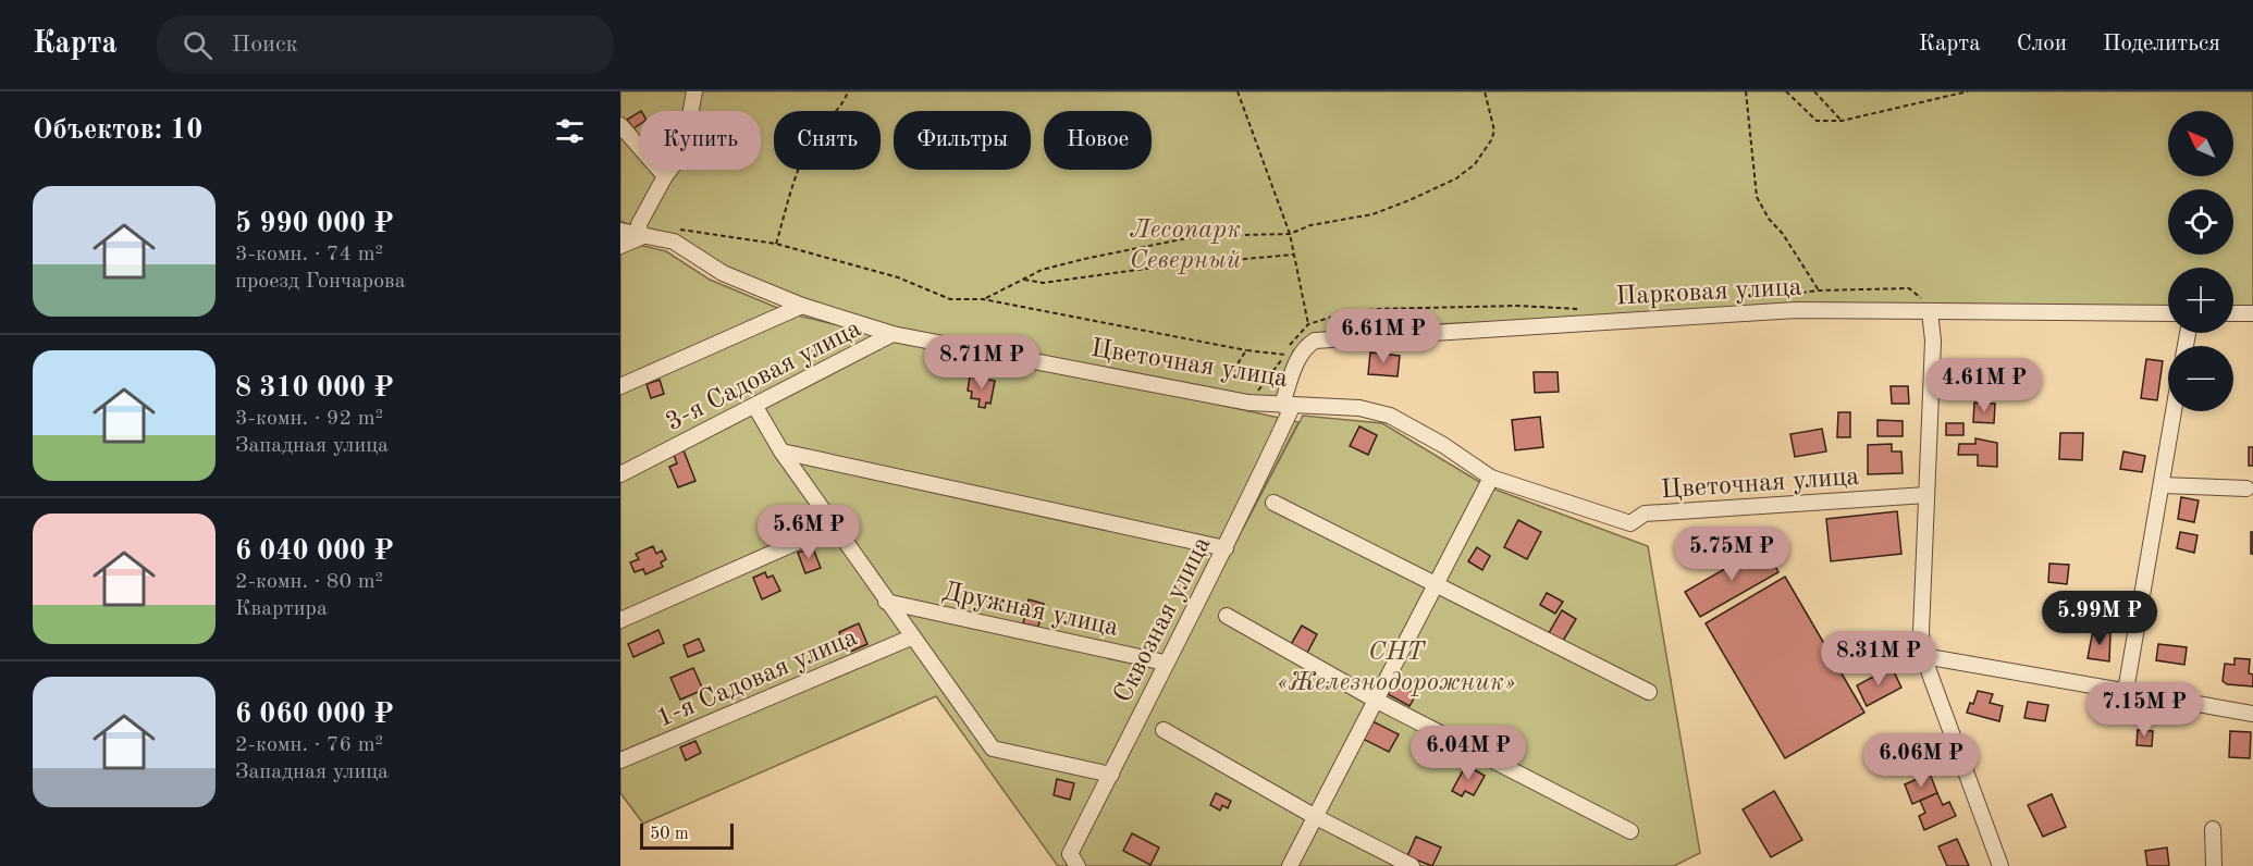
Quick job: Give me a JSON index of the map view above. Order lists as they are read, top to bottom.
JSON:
{
  "streets": {
    "street": [
      "Парковая улица",
      "Цветочная улица",
      "3-я Садовая улица",
      "Дружная улица",
      "Сквозная улица",
      "1-я Садовая улица"
    ]
  },
  "crossings": [
    ["Парковая улица", "Цветочная улица"],
    ["Парковая улица", "Сквозная улица"],
    ["Цветочная улица", "3-я Садовая улица"],
    ["Цветочная улица", "Сквозная улица"],
    ["Дружная улица", "Сквозная улица"]
  ],
  "parks": ["Лесопарк Северный", "СНТ «Железнодорожник»"],
  "scale_bar": "50 m",
  "north": "top left",
  "page": {
    "header": "Карта",
    "search": "Поиск",
    "nav": ["Карта", "Слои", "Поделиться"],
    "heading": "Объектов: 10",
    "map_buttons": ["+", "−"],
    "chip": [
      "Купить",
      "Снять",
      "Фильтры",
      "Новое"
    ],
    "list": [
      {
        "name": "5 990 000 ₽",
        "note": "3-комн. · 74 m² · проезд Гончарова"
      },
      {
        "name": "8 310 000 ₽",
        "note": "3-комн. · 92 m² · Западная улица"
      },
      {
        "name": "6 040 000 ₽",
        "note": "2-комн. · 80 m² · Квартира"
      },
      {
        "name": "6 060 000 ₽",
        "note": "2-комн. · 76 m² · Западная улица"
      }
    ],
    "price": [
      "6.61M ₽",
      "8.71M ₽",
      "4.61M ₽",
      "5.6M ₽",
      "5.75M ₽",
      "5.99M ₽",
      "8.31M ₽",
      "7.15M ₽",
      "6.04M ₽",
      "6.06M ₽"
    ],
    "scale": "50 m"
  }
}
